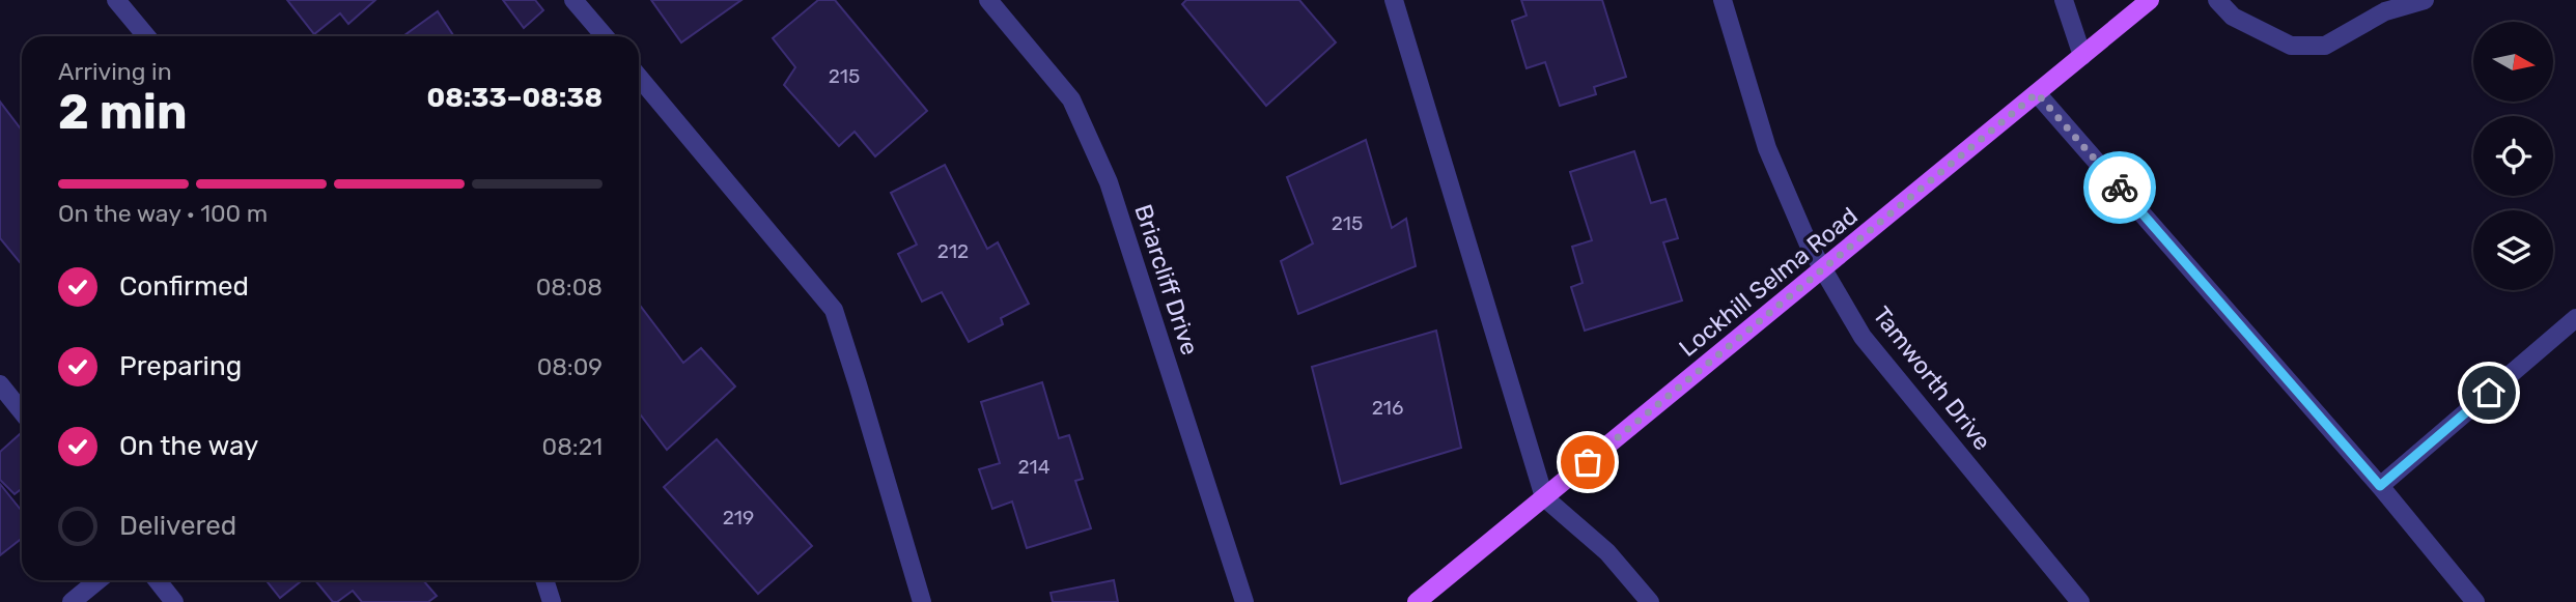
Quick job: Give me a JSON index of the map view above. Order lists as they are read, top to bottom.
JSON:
{
  "streets": {
    "main road": ["Lockhill Selma Road"],
    "street": ["Briarcliff Drive", "Tamworth Drive"]
  },
  "crossings": [
    ["Lockhill Selma Road", "Tamworth Drive"]
  ],
  "house_numbers": [
    "215",
    "215",
    "212",
    "216",
    "214",
    "219"
  ],
  "north": "right",
  "page": {
    "heading": ["2 min", "Arriving in", "08:33–08:38"],
    "bar": "On the way · 100 m",
    "list": [
      ["Confirmed", "08:08"],
      ["Preparing", "08:09"],
      ["On the way", "08:21"],
      "Delivered"
    ]
  }
}
